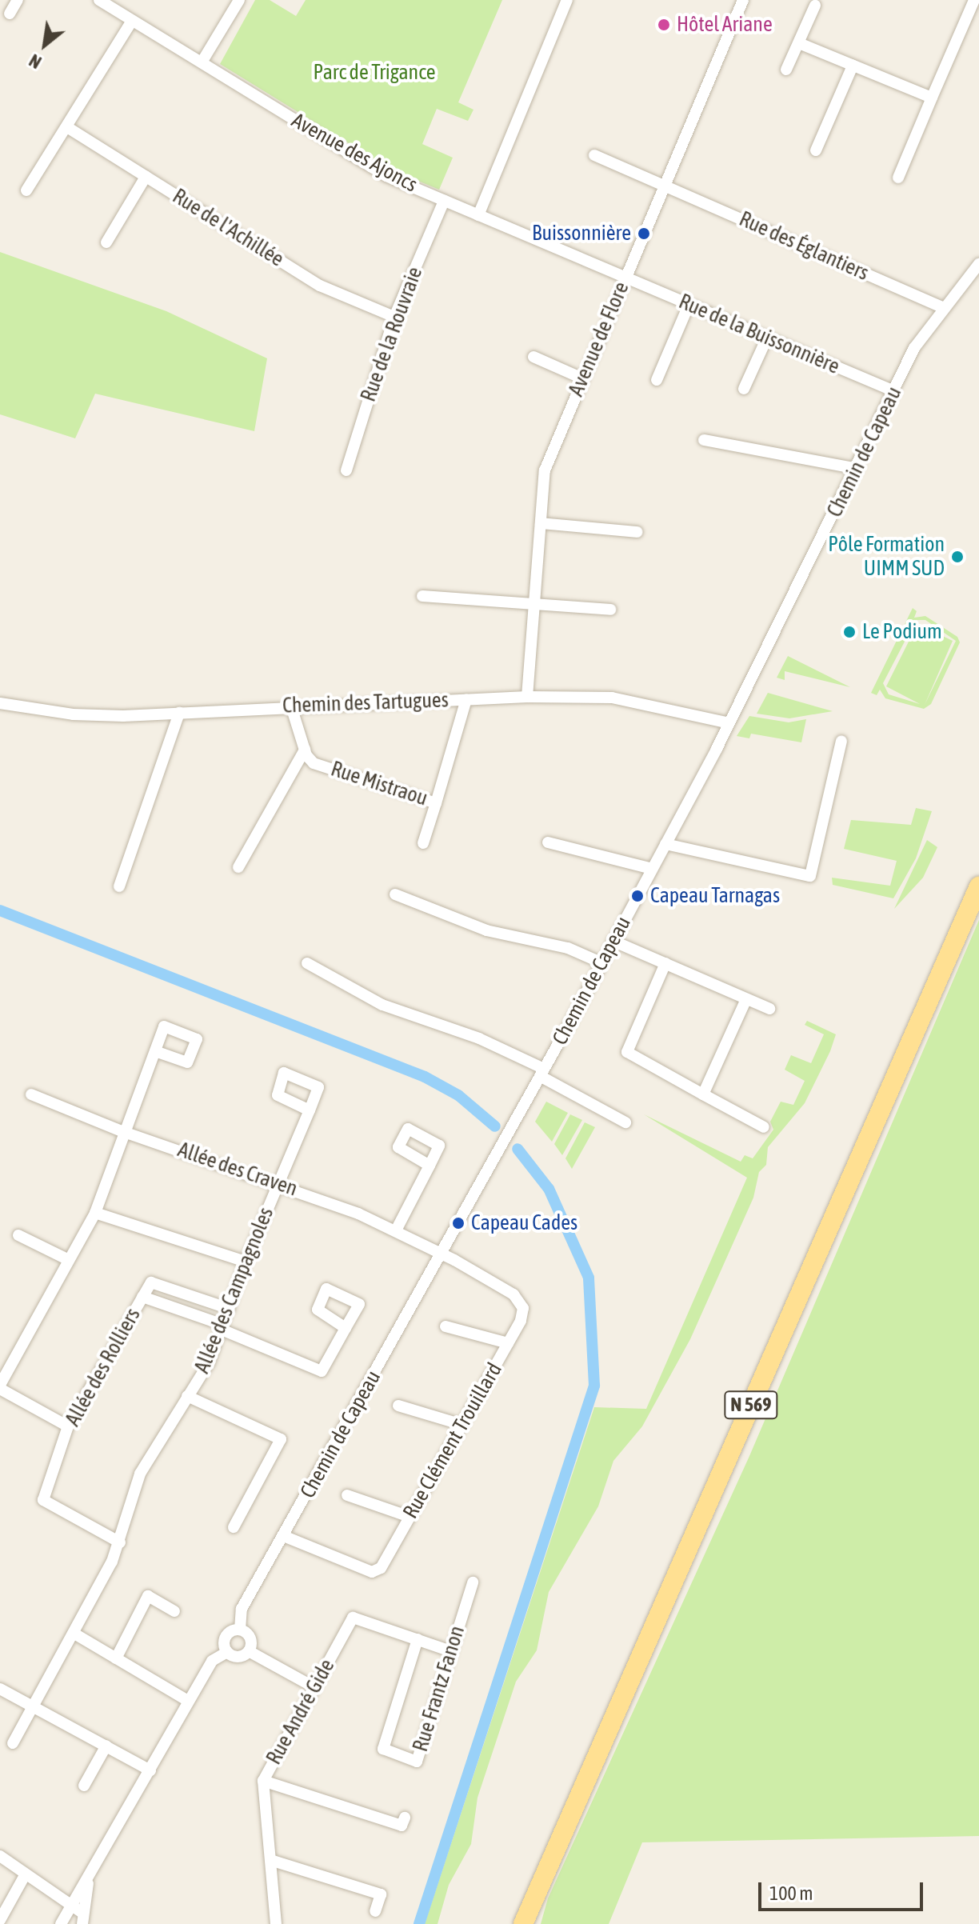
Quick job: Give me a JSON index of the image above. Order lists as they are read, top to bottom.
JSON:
{
  "streets": {
    "main road": ["N 569"],
    "street": [
      "Avenue des Ajoncs",
      "Rue de l'Achillée",
      "Rue des Églantiers",
      "Rue de la Rouvraie",
      "Rue de la Buissonnière",
      "Avenue de Flore",
      "Chemin de Capeau",
      "Chemin des Tartugues",
      "Rue Mistraou",
      "Allée des Craven",
      "Allée des Campagnoles",
      "Allée des Rolliers",
      "Rue Clément Trouillard",
      "Rue Frantz Fanon",
      "Rue André Gide"
    ]
  },
  "crossings": [
    ["Avenue des Ajoncs", "Rue de la Rouvraie"],
    ["Avenue des Ajoncs", "Rue de la Buissonnière"],
    ["Avenue des Ajoncs", "Avenue de Flore"],
    ["Rue de l'Achillée", "Rue de la Rouvraie"],
    ["Rue des Églantiers", "Avenue de Flore"],
    ["Rue des Églantiers", "Chemin de Capeau"],
    ["Rue de la Buissonnière", "Avenue de Flore"],
    ["Rue de la Buissonnière", "Chemin de Capeau"],
    ["Avenue de Flore", "Chemin des Tartugues"],
    ["Chemin de Capeau", "Chemin des Tartugues"],
    ["Chemin de Capeau", "Allée des Craven"],
    ["Chemin de Capeau", "Rue Clément Trouillard"],
    ["Chemin des Tartugues", "Rue Mistraou"],
    ["Allée des Craven", "Allée des Campagnoles"],
    ["Allée des Craven", "Rue Clément Trouillard"],
    ["Allée des Campagnoles", "Allée des Rolliers"],
    ["Rue Frantz Fanon", "Rue André Gide"]
  ],
  "parks": ["Parc de Trigance"],
  "places": [
    "Hôtel Ariane",
    "Buissonnière",
    "Pôle Formation UIMM SUD",
    "Le Podium",
    "Capeau Tarnagas",
    "Capeau Cades"
  ],
  "scale_bar": "100 m",
  "north": "bottom left"
}
